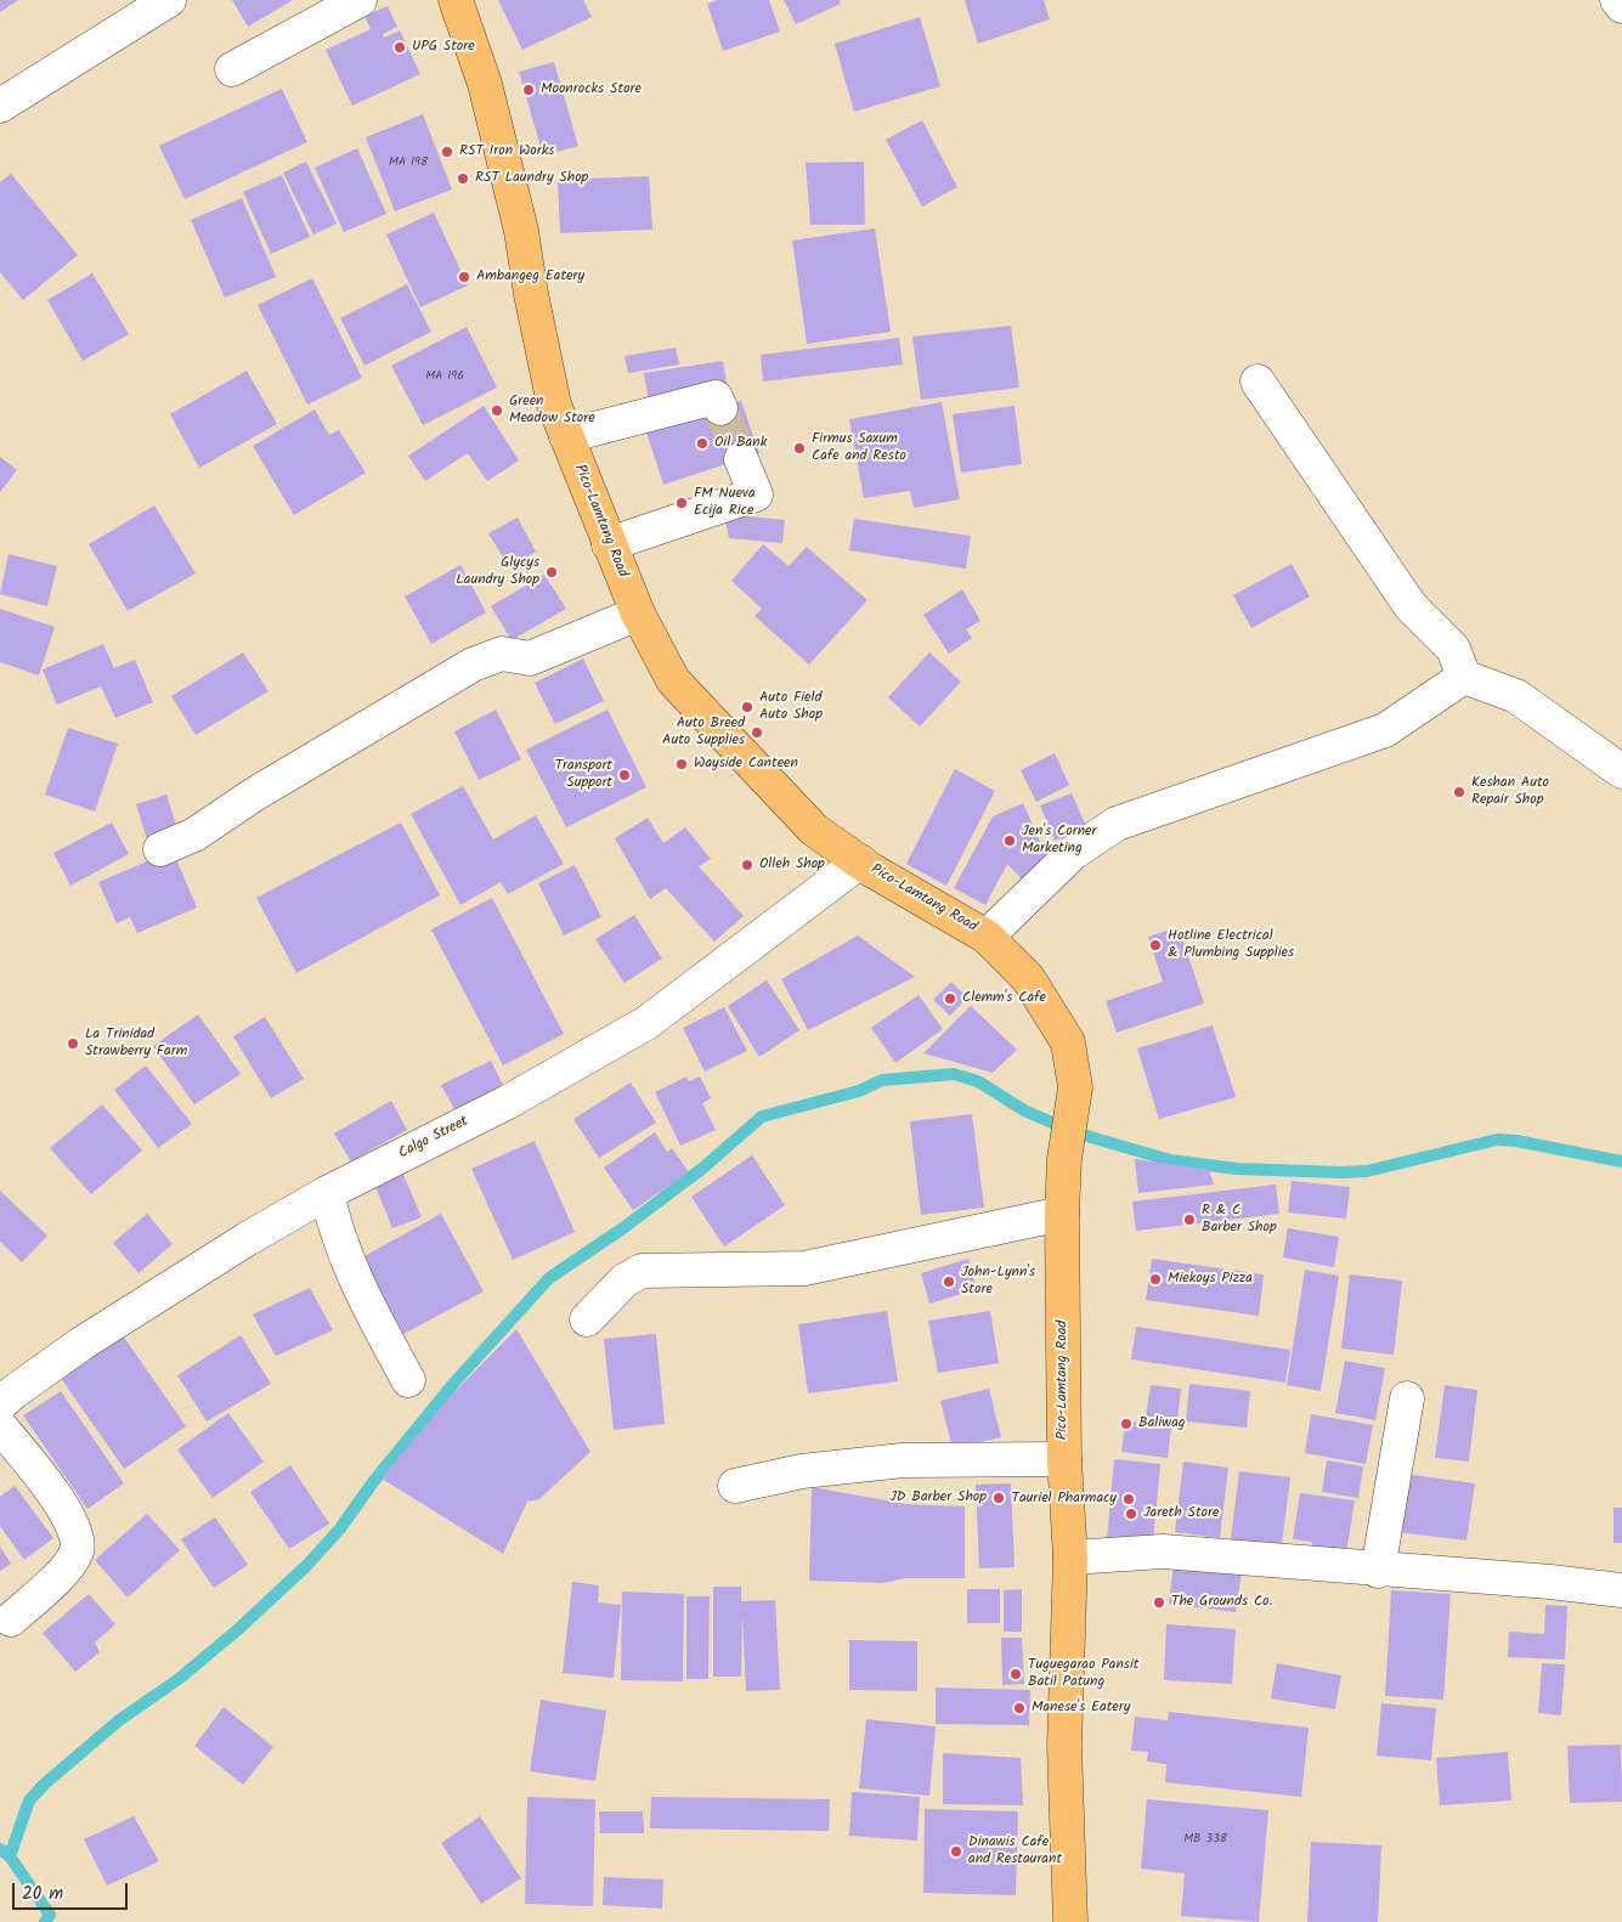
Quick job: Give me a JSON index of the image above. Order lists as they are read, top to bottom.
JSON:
{
  "streets": {
    "main road": ["Pico-Lamtang Road"],
    "street": ["Calgo Street"]
  },
  "crossings": [
    ["Pico-Lamtang Road", "Calgo Street"]
  ],
  "places": [
    "UPG Store",
    "Moonrocks Store",
    "RST Iron Works",
    "RST Laundry Shop",
    "Ambangeg Eatery",
    "Green Meadow Store",
    "Oil Bank",
    "Firmus Saxum Cafe and Resto",
    "FM Nueva Ecija Rice",
    "Glycys Laundry Shop",
    "Auto Field Auto Shop",
    "Auto Breed Auto Supplies",
    "Wayside Canteen",
    "Transport Support",
    "Keshan Auto Repair Shop",
    "Jen's Corner Marketing",
    "Olleh Shop",
    "Hotline Electrical & Plumbing Supplies",
    "Clemm's Cafe",
    "La Trinidad Strawberry Farm",
    "R & C Barber Shop",
    "Miekoys Pizza",
    "John-Lynn's Store",
    "Baliwag",
    "JD Barber Shop",
    "Tauriel Pharmacy",
    "Jareth Store",
    "The Grounds Co.",
    "Tuguegarao Pansit Batil Patung",
    "Manese's Eatery",
    "Dinawis Cafe and Restaurant"
  ],
  "house_numbers": ["MA 198", "MA 196", "MB 338"],
  "scale_bar": "20 m"
}
